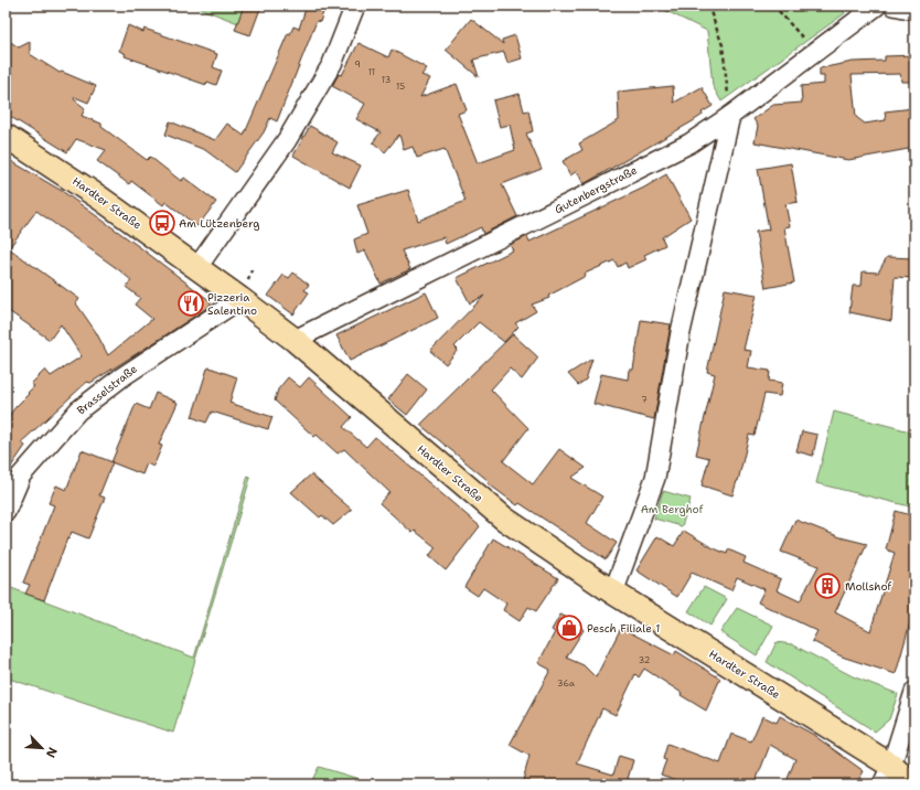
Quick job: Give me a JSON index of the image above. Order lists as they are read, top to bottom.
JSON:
{
  "streets": {
    "main road": ["Hardter Straße"],
    "street": ["Gutenbergstraße", "Brasselstraße"]
  },
  "crossings": [
    ["Gutenbergstraße", "Hardter Straße"],
    ["Hardter Straße", "Brasselstraße"]
  ],
  "parks": ["Am Berghof"],
  "places": {
    "bus stop": ["Am Lützenberg"],
    "restaurant": ["Pizzeria Salentino"],
    "building": ["Mollshof"],
    "shop": ["Pesch Filiale 1"]
  },
  "house_numbers": [
    "9",
    "11",
    "13",
    "15",
    "7",
    "32",
    "36a"
  ],
  "north": "bottom right"
}
